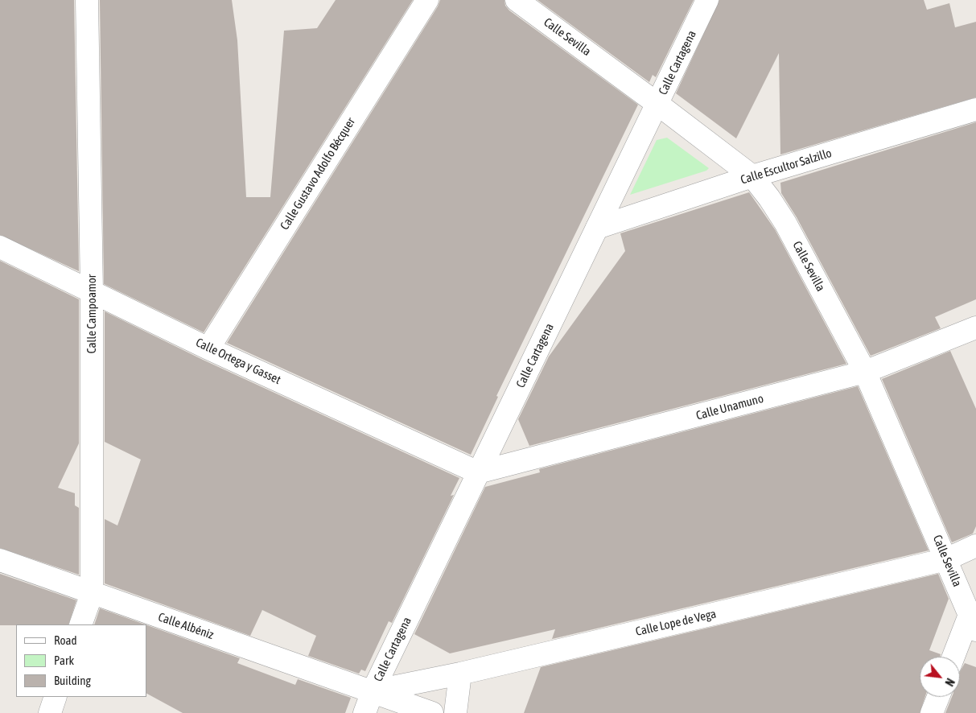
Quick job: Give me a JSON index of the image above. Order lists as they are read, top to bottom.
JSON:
{
  "streets": {
    "street": [
      "Calle Sevilla",
      "Calle Cartagena",
      "Calle Escultor Salzillo",
      "Calle Gustavo Adolfo Bécquer",
      "Calle Campoamor",
      "Calle Ortega y Gasset",
      "Calle Unamuno",
      "Calle Lope de Vega",
      "Calle Albéniz"
    ]
  },
  "crossings": [
    ["Calle Sevilla", "Calle Cartagena"],
    ["Calle Sevilla", "Calle Escultor Salzillo"],
    ["Calle Sevilla", "Calle Unamuno"],
    ["Calle Sevilla", "Calle Lope de Vega"],
    ["Calle Cartagena", "Calle Escultor Salzillo"],
    ["Calle Cartagena", "Calle Ortega y Gasset"],
    ["Calle Cartagena", "Calle Unamuno"],
    ["Calle Cartagena", "Calle Lope de Vega"],
    ["Calle Cartagena", "Calle Albéniz"],
    ["Calle Gustavo Adolfo Bécquer", "Calle Ortega y Gasset"],
    ["Calle Campoamor", "Calle Ortega y Gasset"],
    ["Calle Campoamor", "Calle Albéniz"],
    ["Calle Ortega y Gasset", "Calle Unamuno"],
    ["Calle Lope de Vega", "Calle Albéniz"]
  ],
  "legend": ["Road", "Park", "Building"],
  "north": "bottom right"
}
